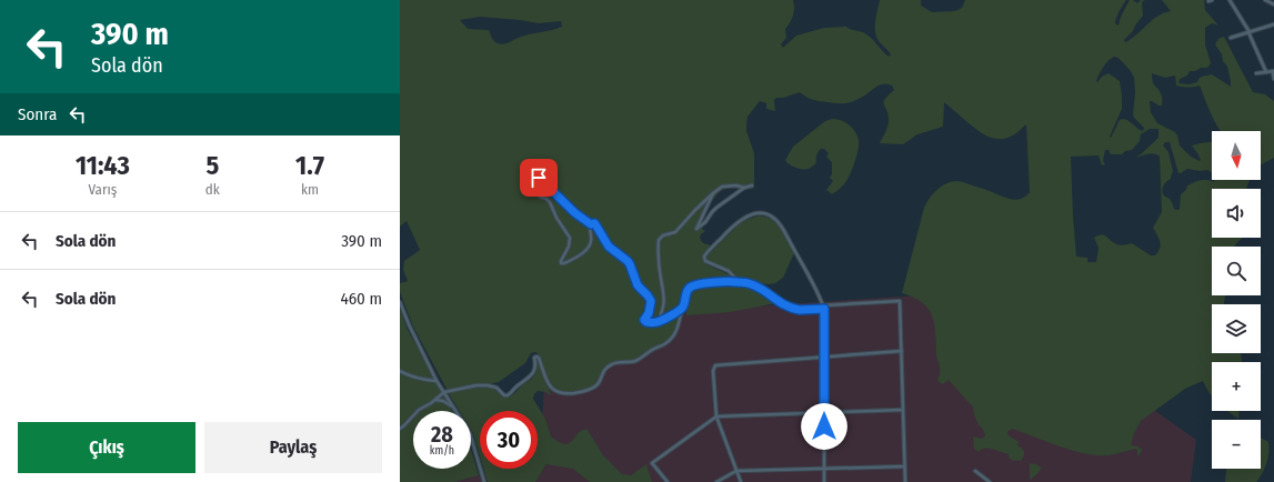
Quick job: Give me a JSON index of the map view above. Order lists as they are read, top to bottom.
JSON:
{
  "north": "bottom",
  "page": {
    "turn": ["390 m", "Sola dön"],
    "then": "Sonra",
    "map_buttons": ["+", "−"],
    "eta": [
      "11:43",
      "Varış",
      "5",
      "dk",
      "1.7",
      "km"
    ],
    "list": [
      {
        "name": "Sola dön",
        "value": "390 m"
      },
      {
        "name": "Sola dön",
        "value": "460 m"
      }
    ],
    "speed": "28 km/h",
    "limit": "30",
    "buttons": ["Çıkış", "Paylaş"]
  }
}
